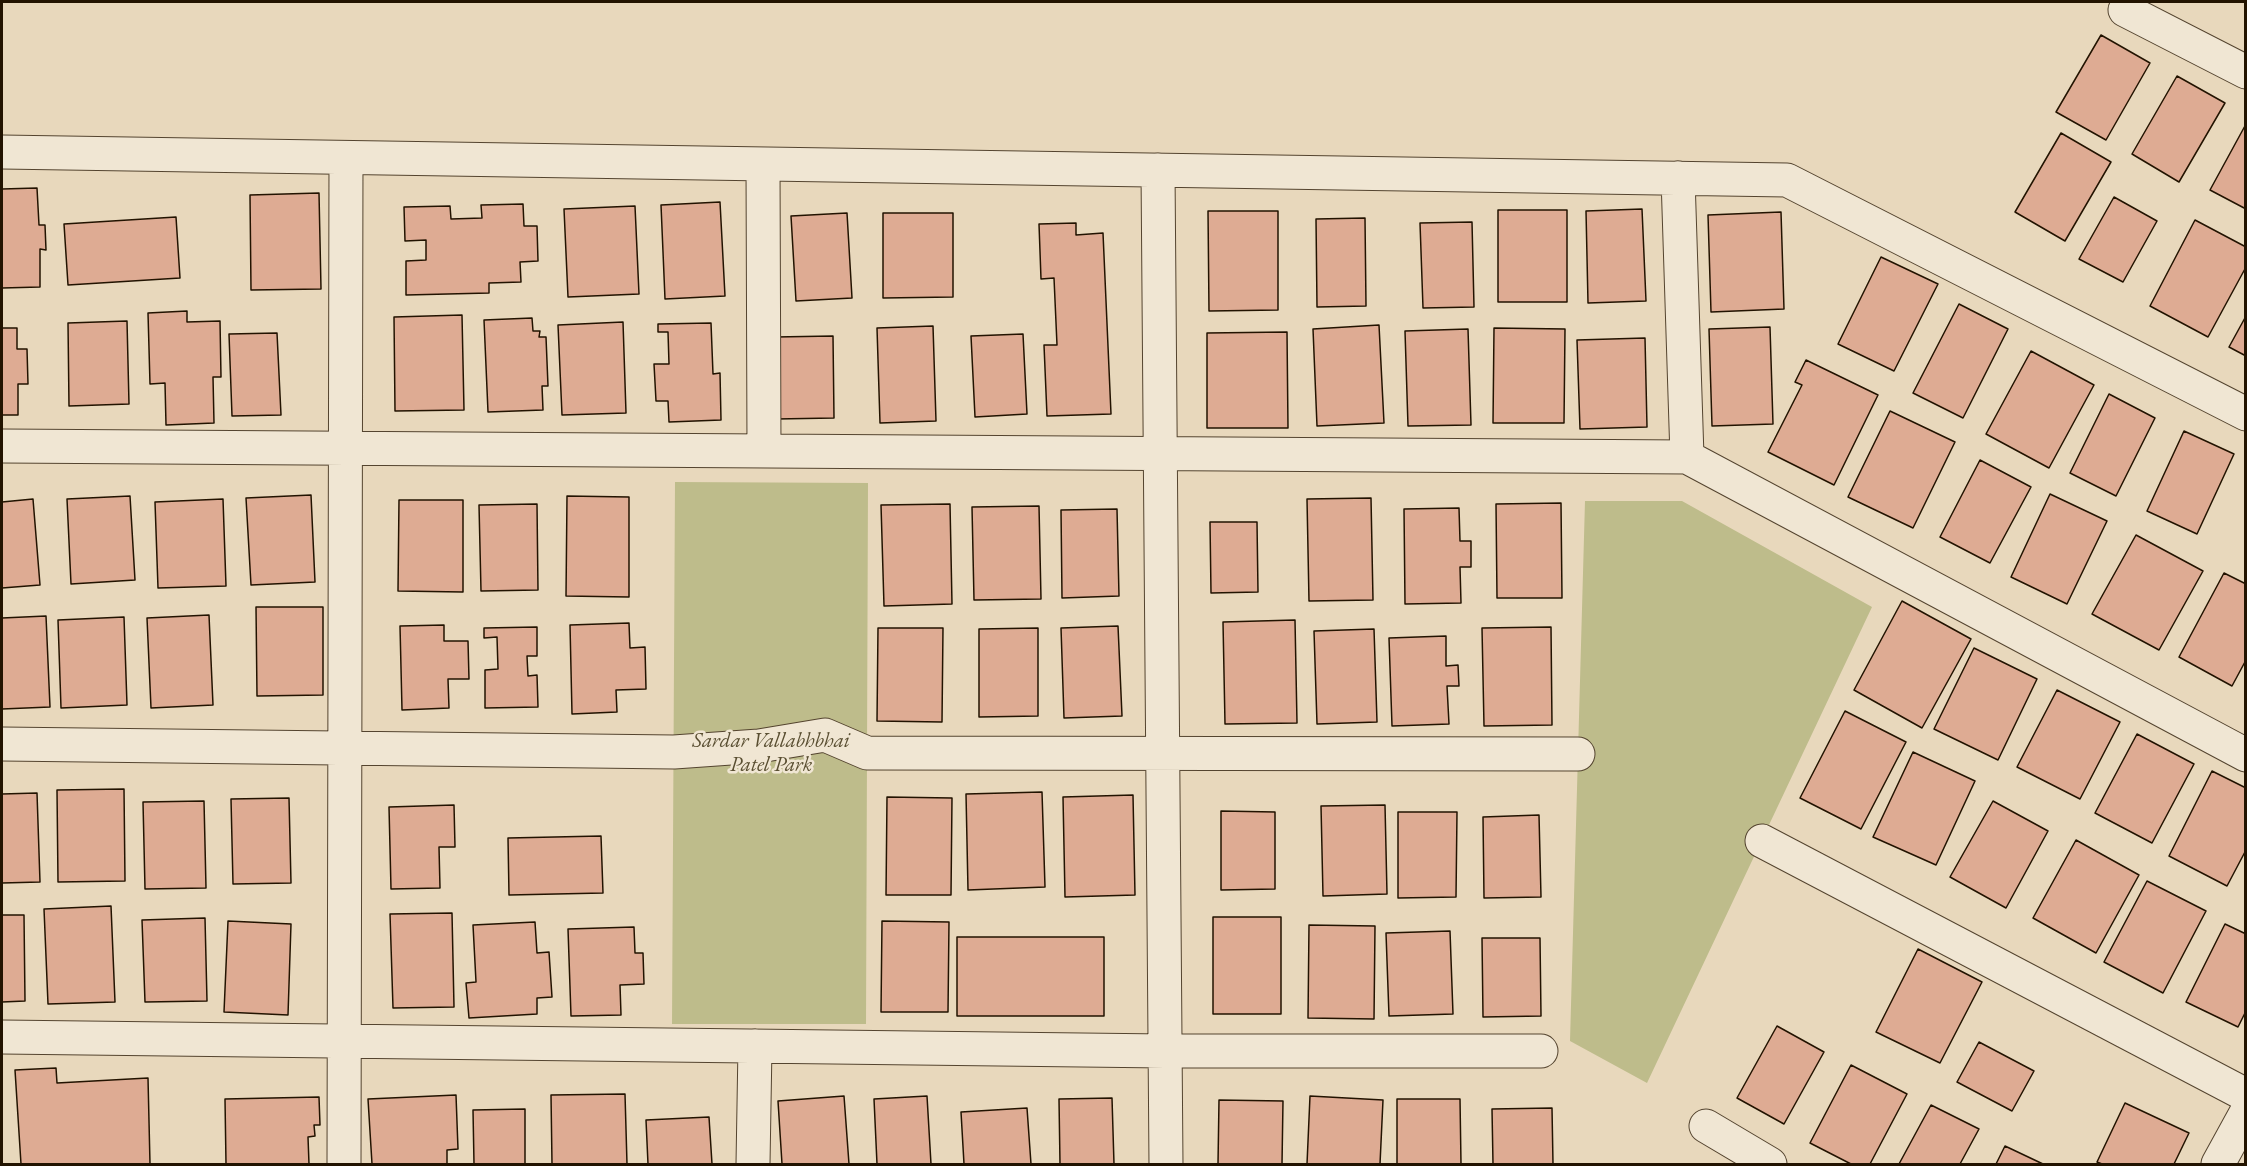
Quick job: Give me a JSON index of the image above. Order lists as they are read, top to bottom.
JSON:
{
  "parks": ["Sardar Vallabhbhai Patel Park"]
}
